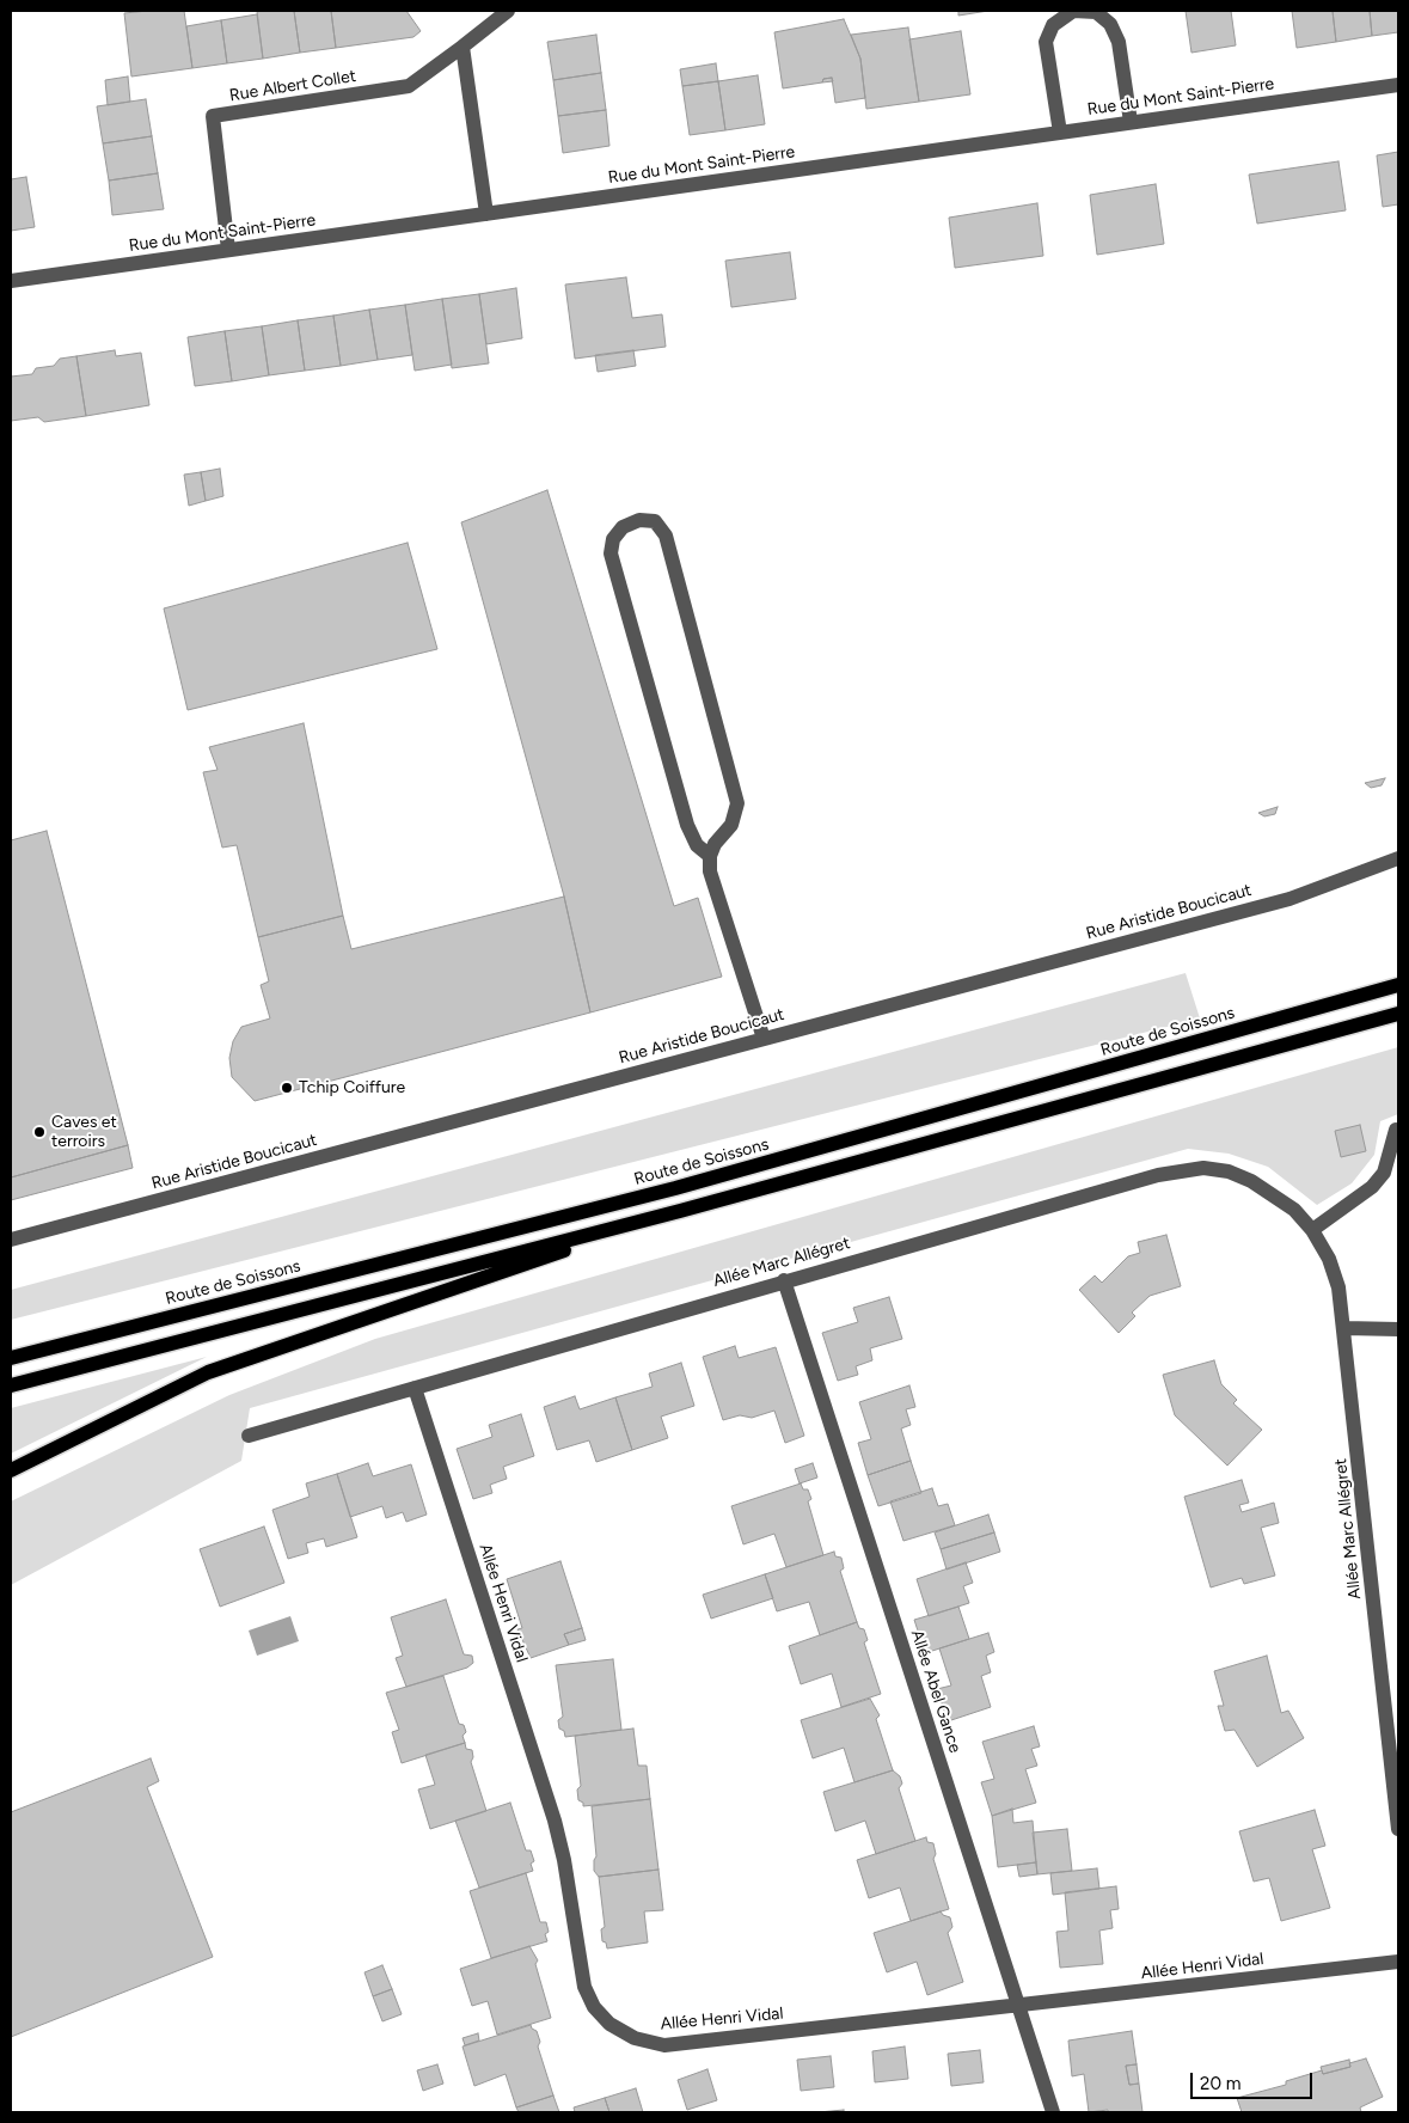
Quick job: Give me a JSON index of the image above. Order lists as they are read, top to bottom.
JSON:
{
  "streets": {
    "main road": ["Route de Soissons"],
    "street": [
      "Rue Albert Collet",
      "Rue du Mont Saint-Pierre",
      "Rue Aristide Boucicaut",
      "Allée Marc Allégret",
      "Allée Henri Vidal",
      "Allée Abel Gance"
    ]
  },
  "crossings": [
    ["Rue Albert Collet", "Rue du Mont Saint-Pierre"],
    ["Allée Marc Allégret", "Allée Henri Vidal"],
    ["Allée Marc Allégret", "Allée Abel Gance"],
    ["Allée Henri Vidal", "Allée Abel Gance"]
  ],
  "places": ["Tchip Coiffure", "Caves et terroirs"],
  "scale_bar": "20 m"
}
